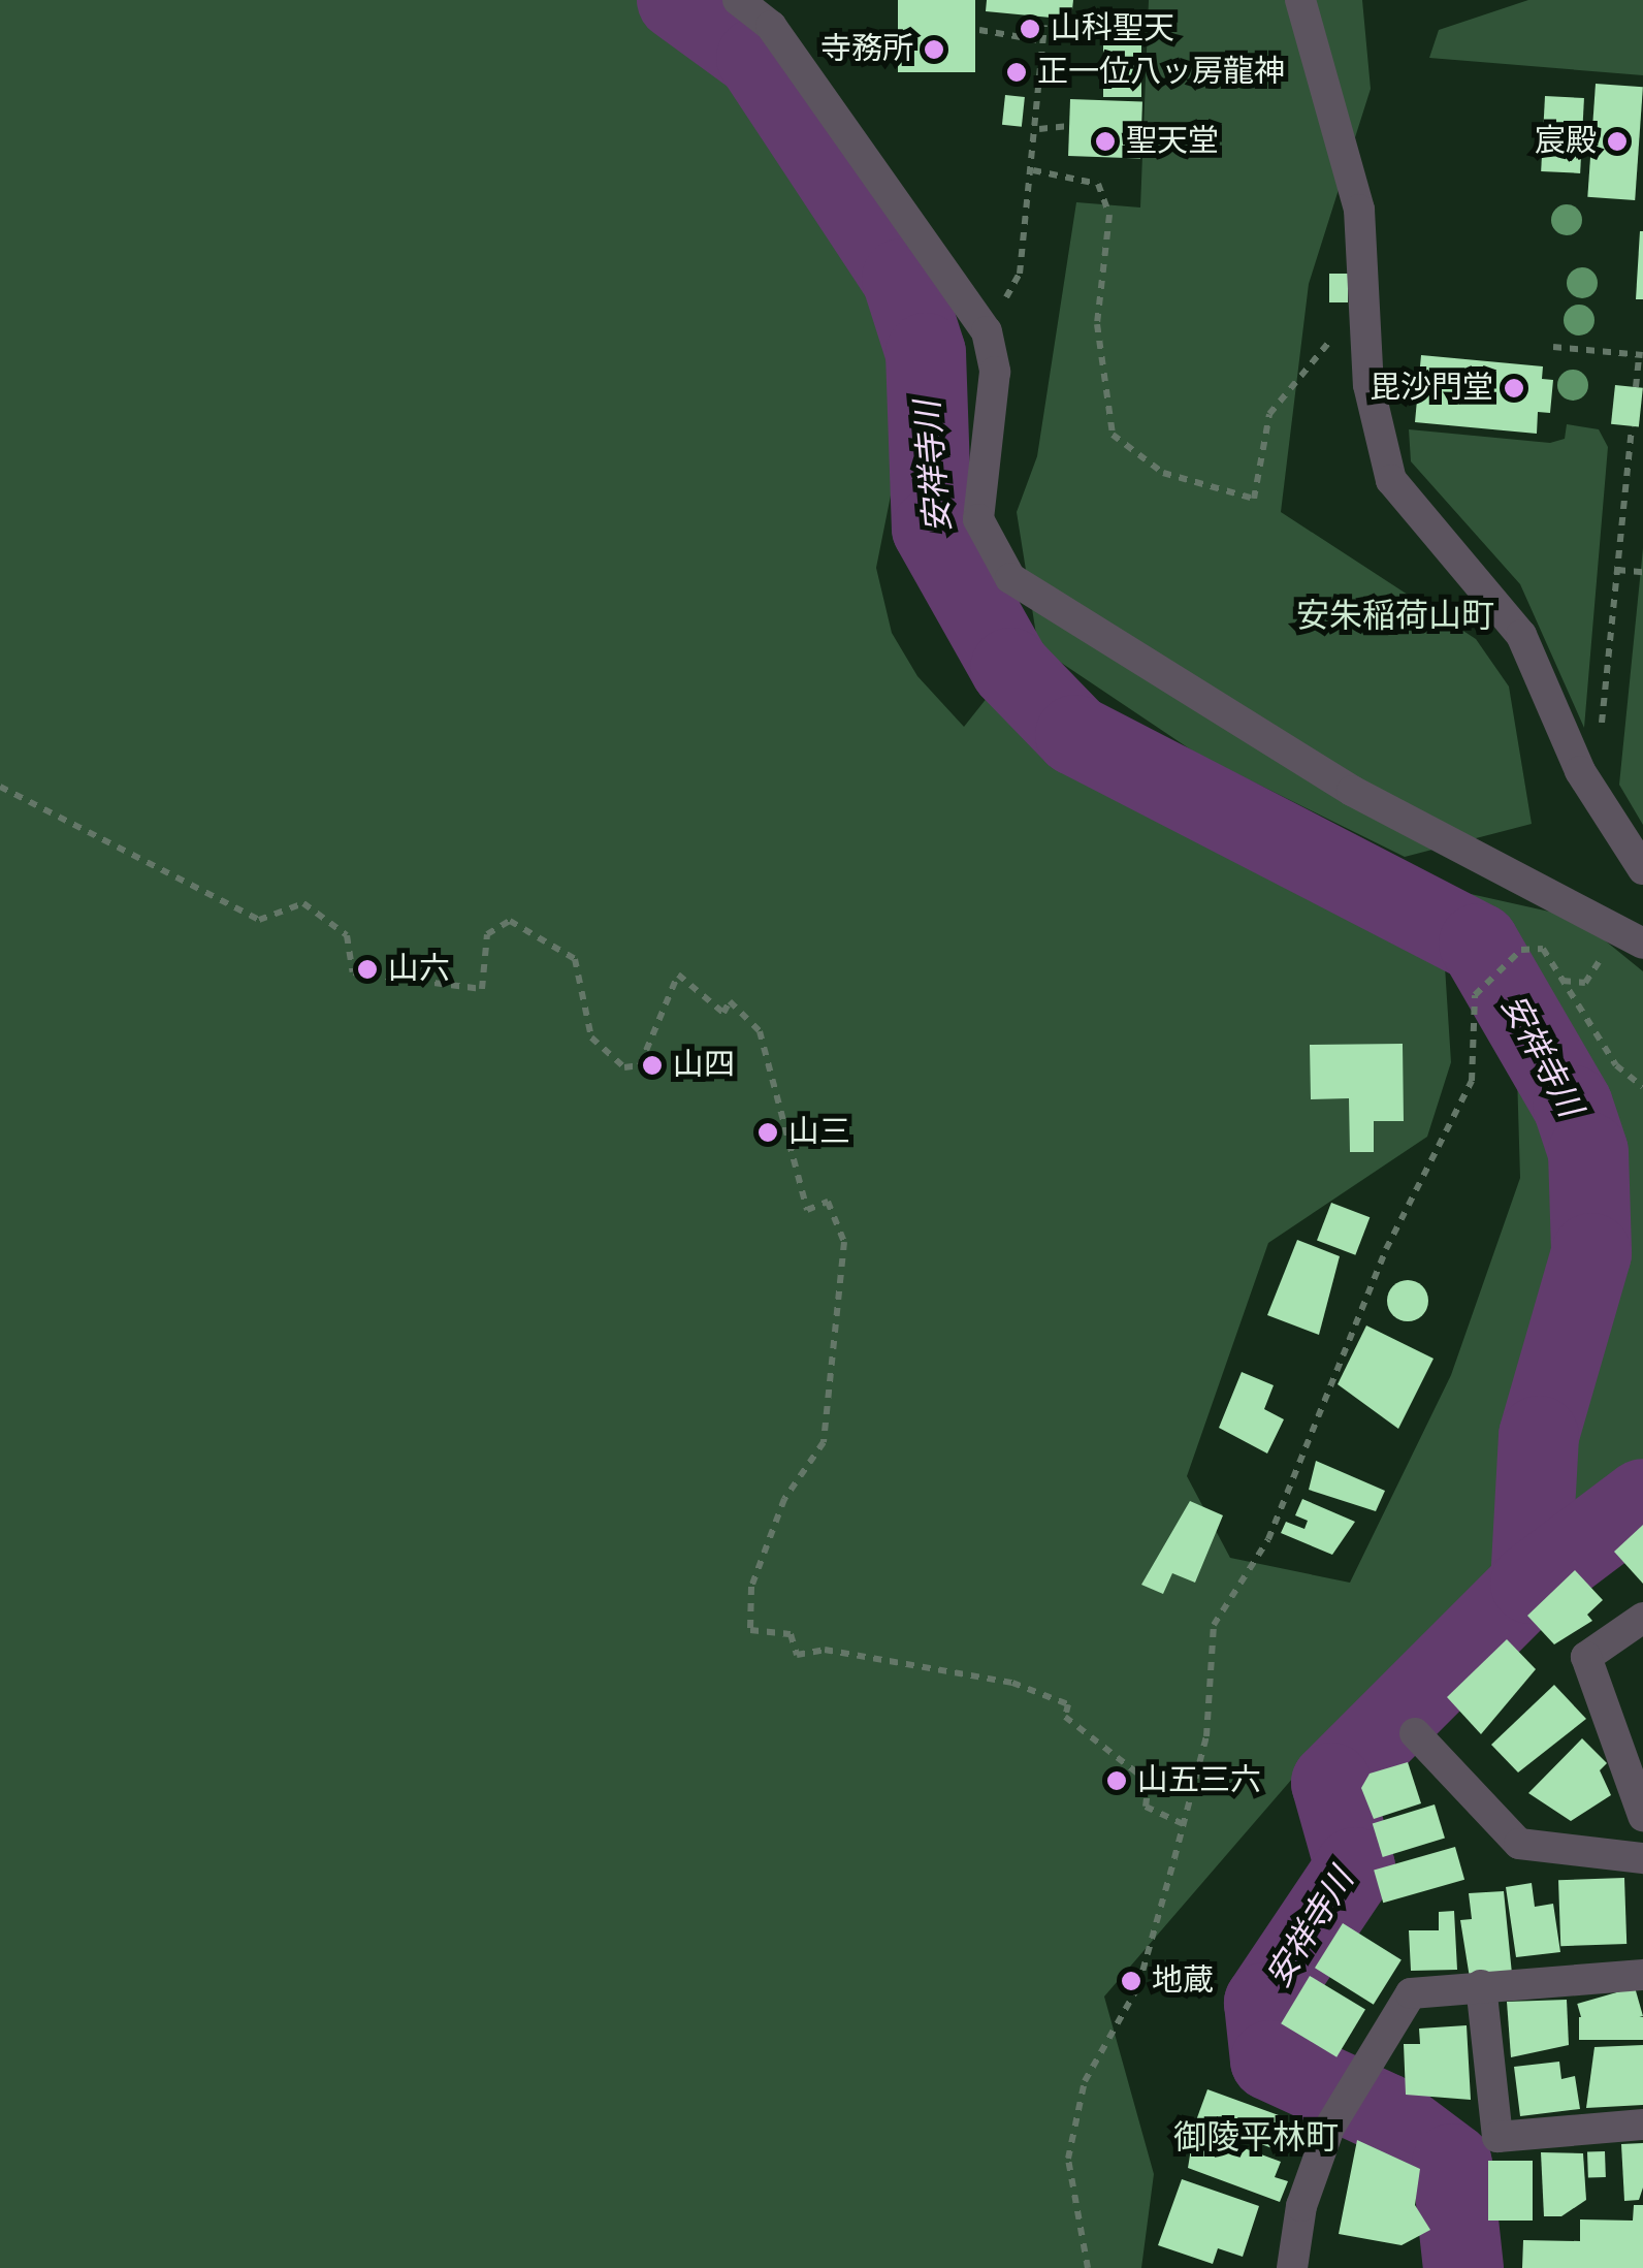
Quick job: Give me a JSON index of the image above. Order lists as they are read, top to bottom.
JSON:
{
  "districts": ["安朱稲荷山町", "御陵平林町"],
  "water": ["安祥寺川"],
  "places": [
    "山科聖天",
    "寺務所",
    "正一位八ッ房龍神",
    "聖天堂",
    "宸殿",
    "毘沙門堂",
    "山六",
    "山四",
    "山三",
    "山五三六",
    "地蔵"
  ]
}
